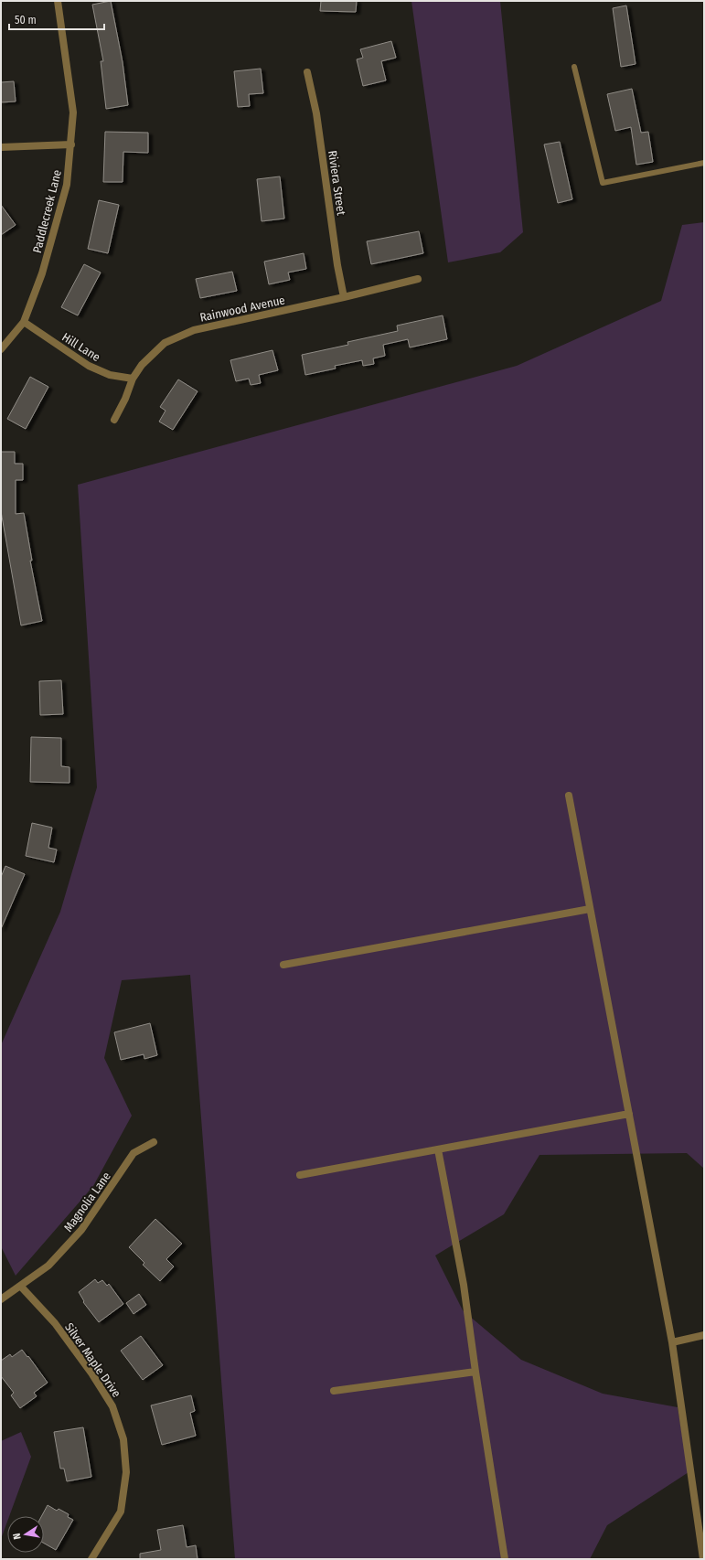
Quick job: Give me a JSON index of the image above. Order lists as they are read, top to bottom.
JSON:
{
  "streets": {
    "street": [
      "Riviera Street",
      "Paddlecreek Lane",
      "Rainwood Avenue",
      "Hill Lane",
      "Magnolia Lane",
      "Silver Maple Drive"
    ]
  },
  "crossings": [
    ["Riviera Street", "Rainwood Avenue"],
    ["Paddlecreek Lane", "Hill Lane"],
    ["Rainwood Avenue", "Hill Lane"],
    ["Magnolia Lane", "Silver Maple Drive"]
  ],
  "scale_bar": "50 m",
  "north": "left"
}
